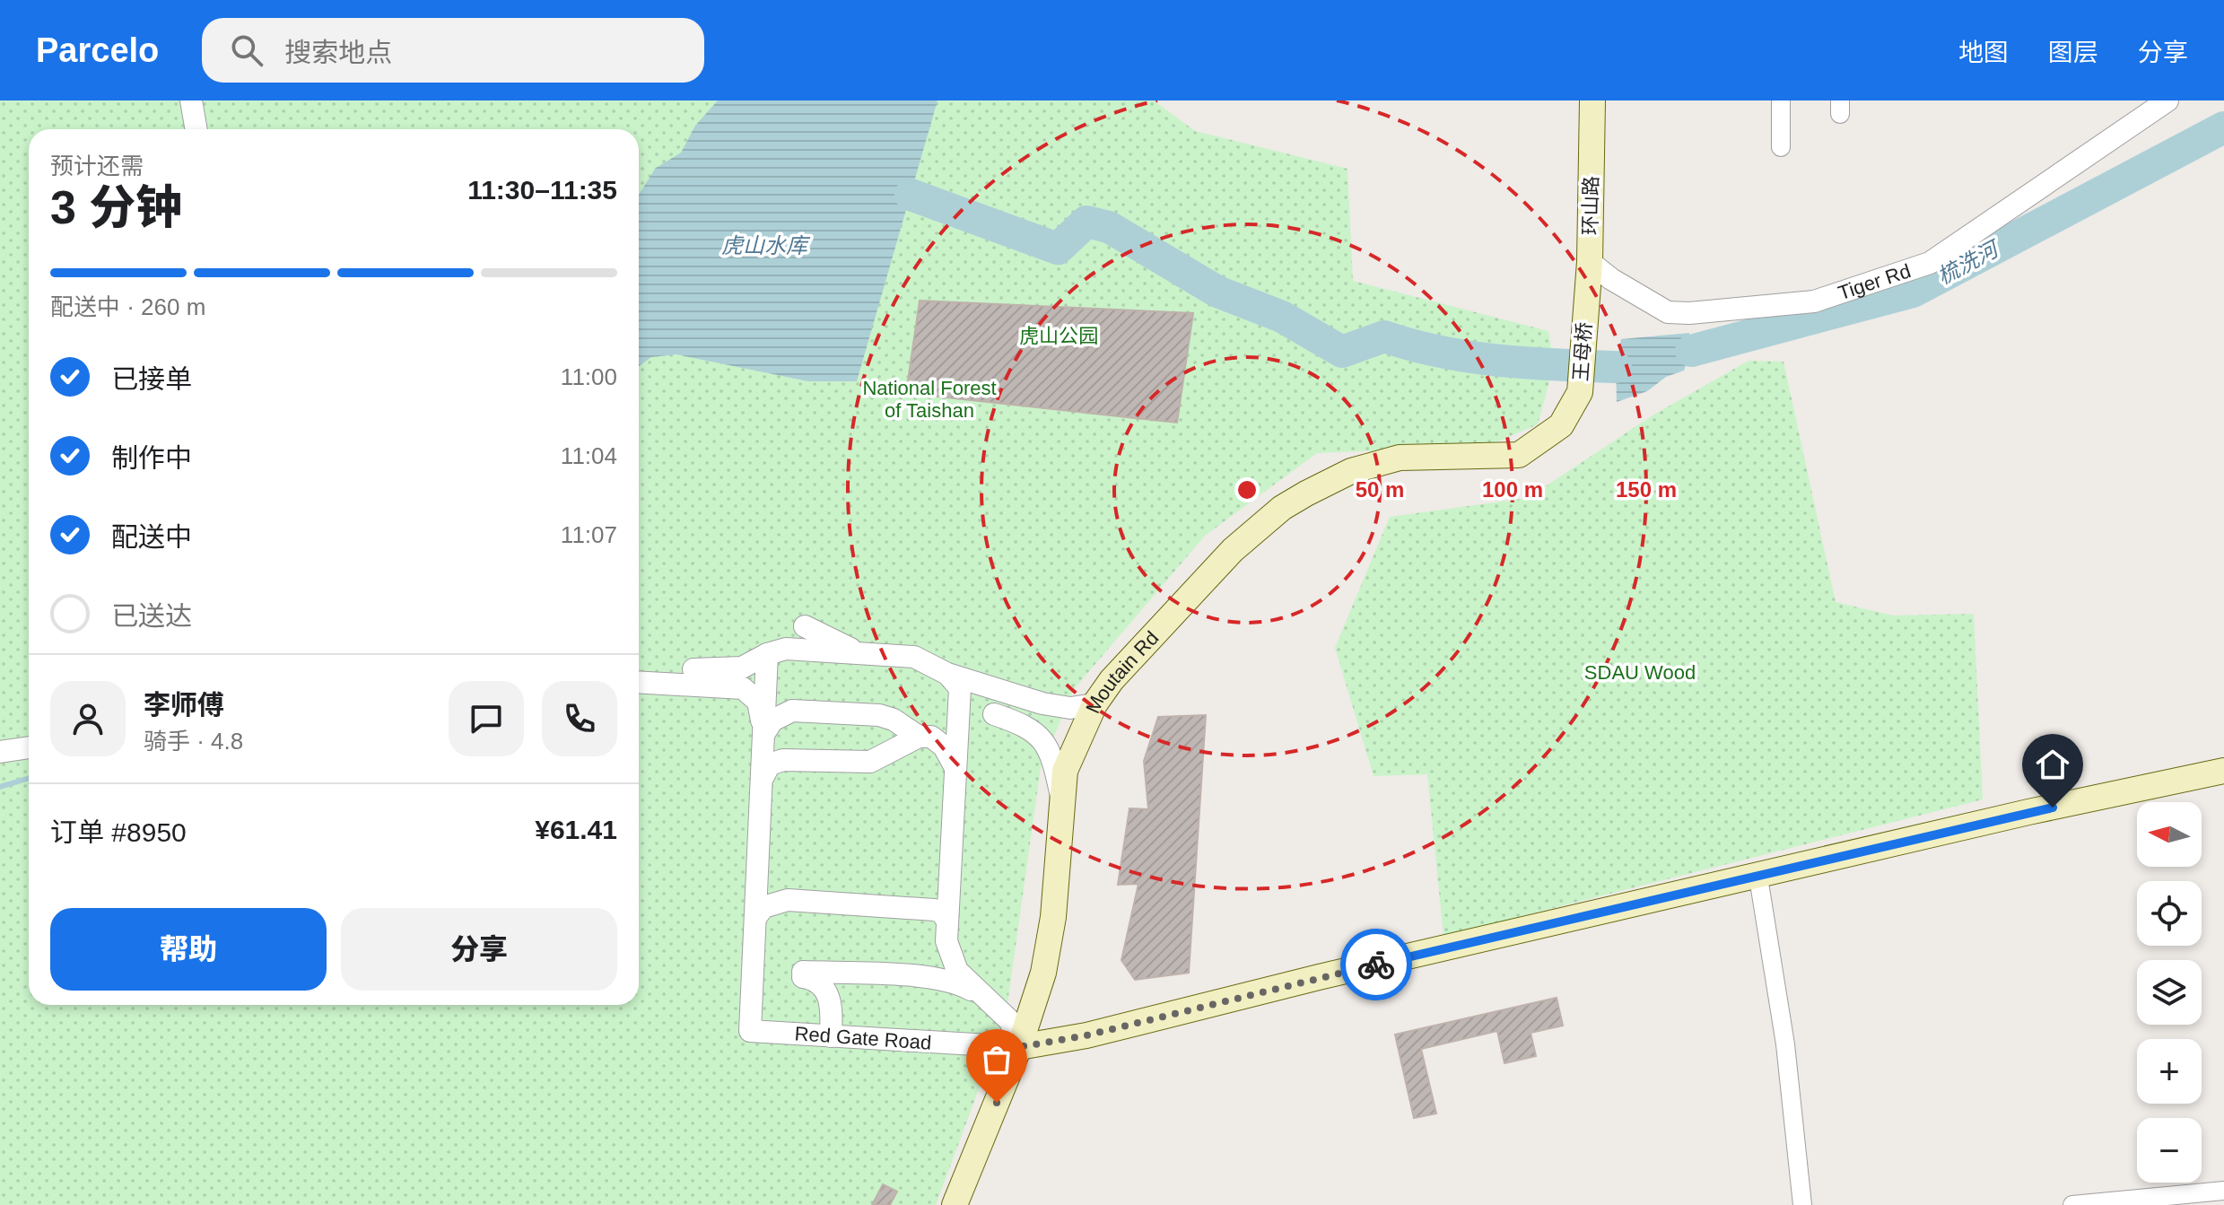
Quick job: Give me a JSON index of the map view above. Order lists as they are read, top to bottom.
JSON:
{
  "streets": {
    "main road": ["环山路", "王母桥", "Moutain Rd"],
    "street": ["Tiger Rd", "Red Gate Road"]
  },
  "crossings": [
    ["环山路", "Tiger Rd"],
    ["环山路", "王母桥"],
    ["王母桥", "Moutain Rd"],
    ["Moutain Rd", "Red Gate Road"]
  ],
  "water": ["虎山水库", "梳洗河"],
  "parks": ["虎山公园", "National Forest of Taishan", "SDAU Wood"],
  "north": "left",
  "page": {
    "header": "Parcelo",
    "search": "搜索地点",
    "nav": ["地图", "图层", "分享"],
    "heading": ["3 分钟", "预计还需", "11:30–11:35"],
    "panel": [
      "李师傅",
      "骑手 · 4.8",
      "订单 #8950",
      "¥61.41"
    ],
    "bar": "配送中 · 260 m",
    "list": [
      ["已接单", "11:00"],
      ["制作中", "11:04"],
      ["配送中", "11:07"],
      "已送达"
    ],
    "map_buttons": ["+", "−"],
    "buttons": ["帮助", "分享"]
  },
  "rings": ["50 m", "100 m", "150 m"]
}
